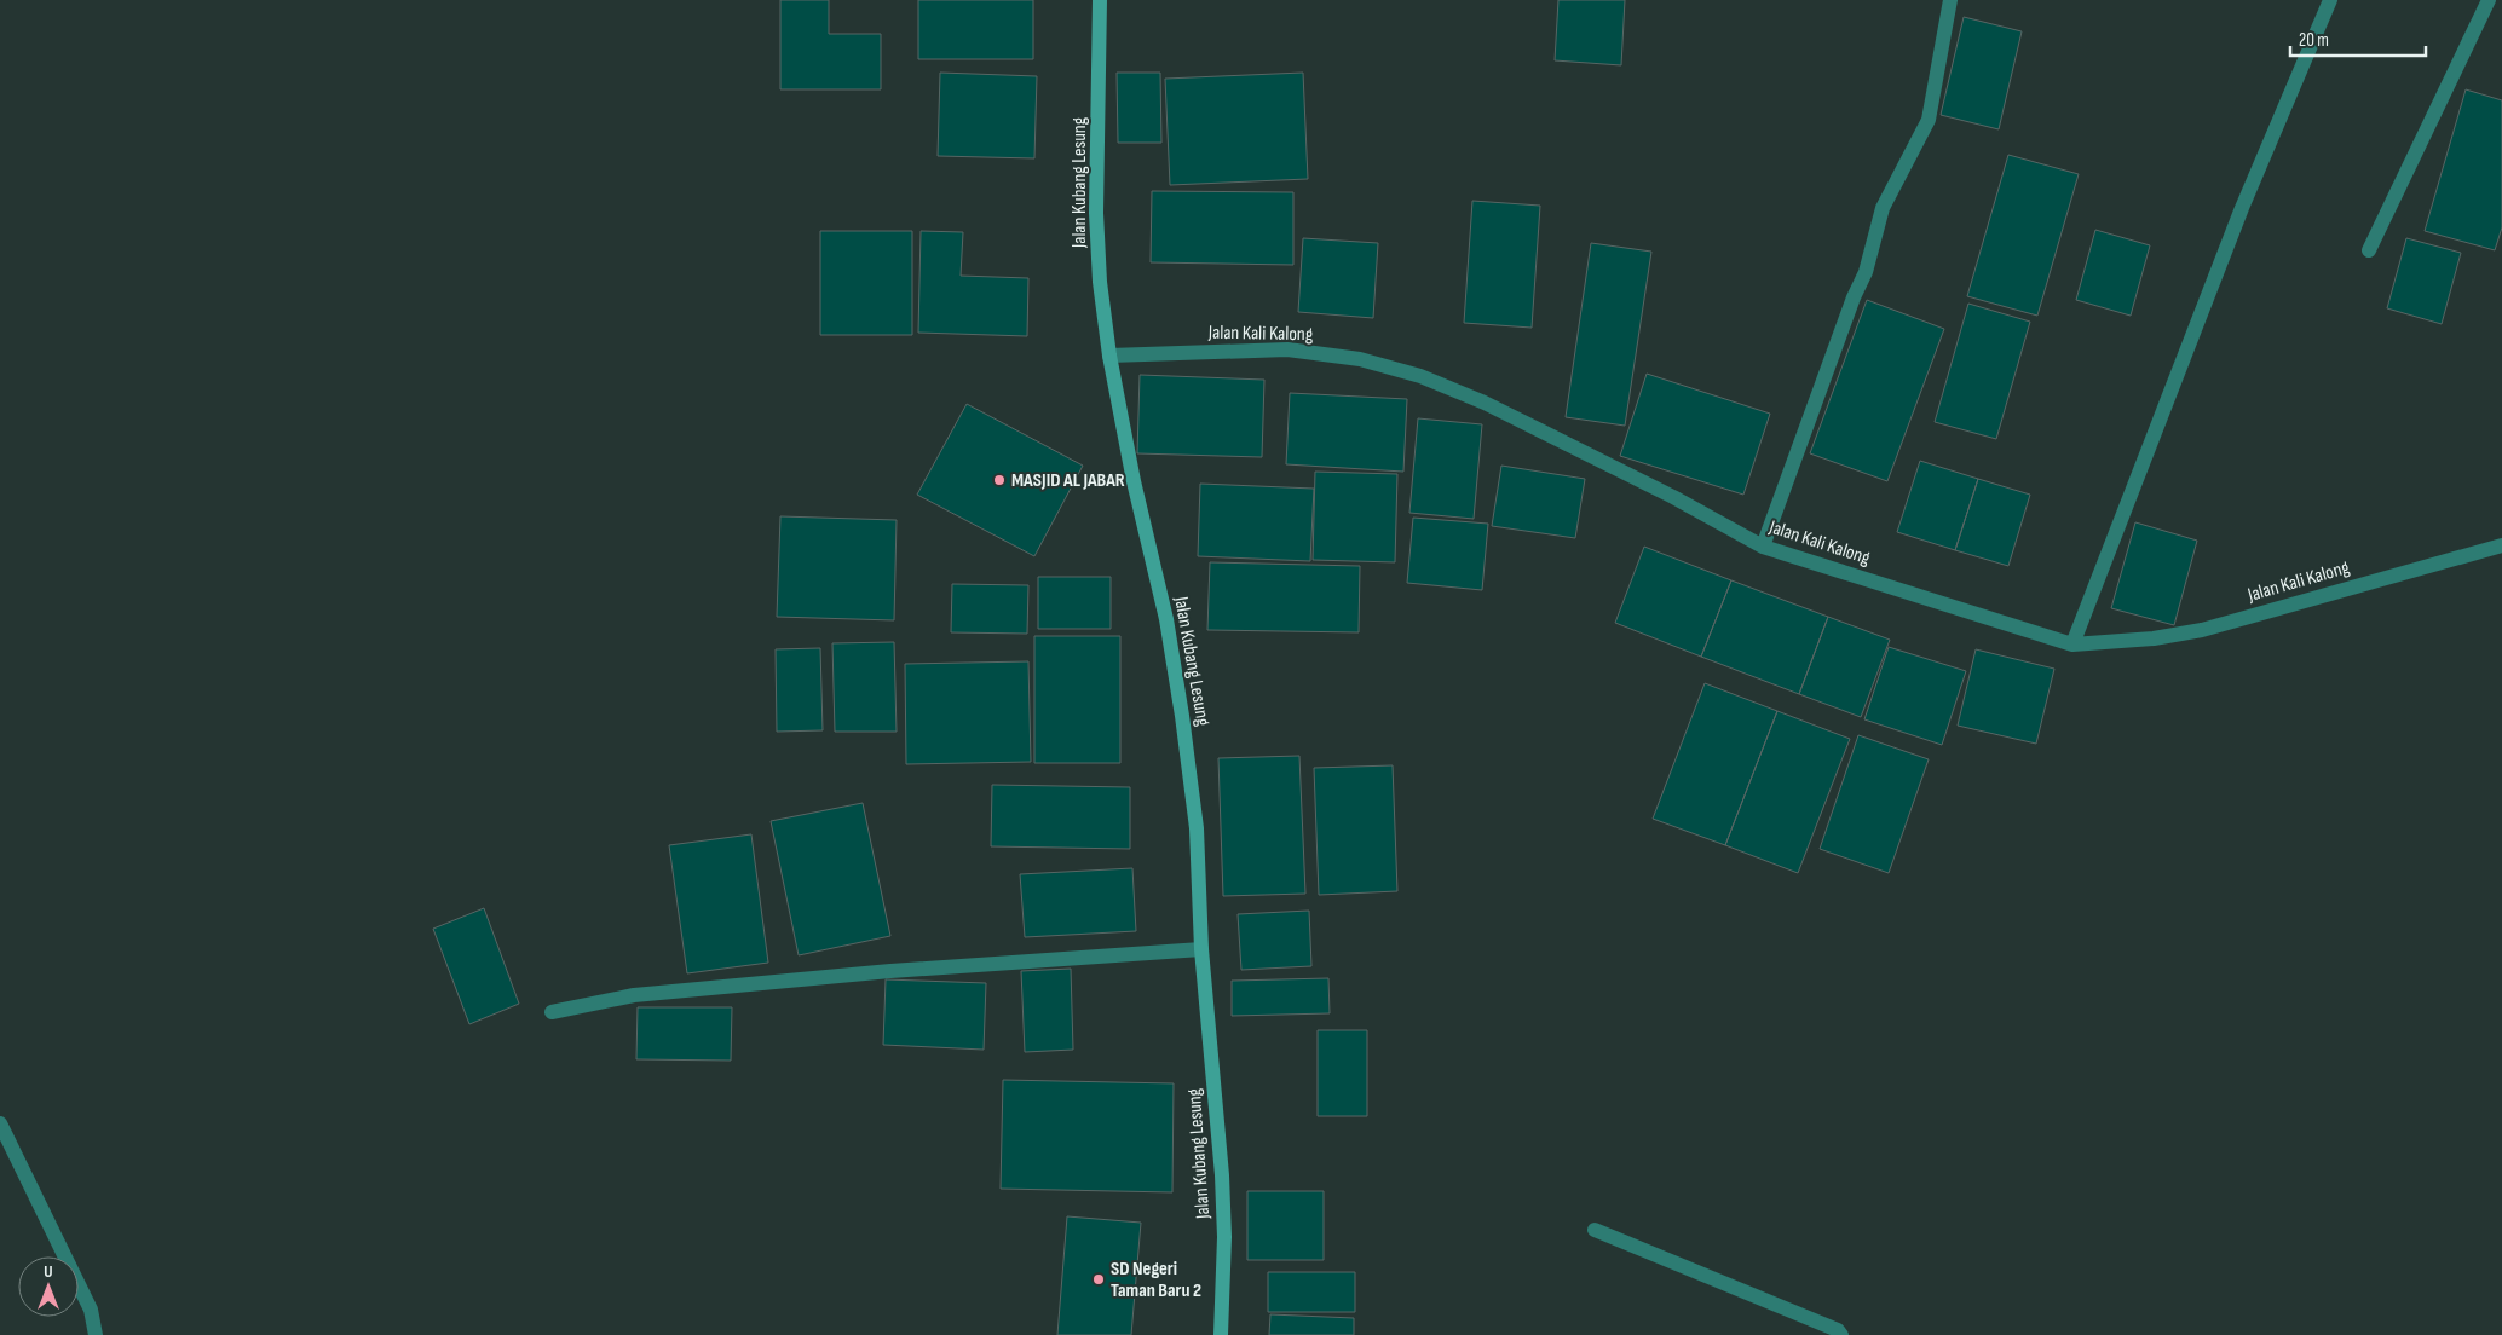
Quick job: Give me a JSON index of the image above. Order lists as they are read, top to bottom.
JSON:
{
  "streets": {
    "street": ["Jalan Kubang Lesung", "Jalan Kali Kalong"]
  },
  "crossings": [
    ["Jalan Kubang Lesung", "Jalan Kali Kalong"]
  ],
  "places": ["MASJID AL JABAR", "SD Negeri Taman Baru 2"],
  "scale_bar": "20 m",
  "north": "top"
}
